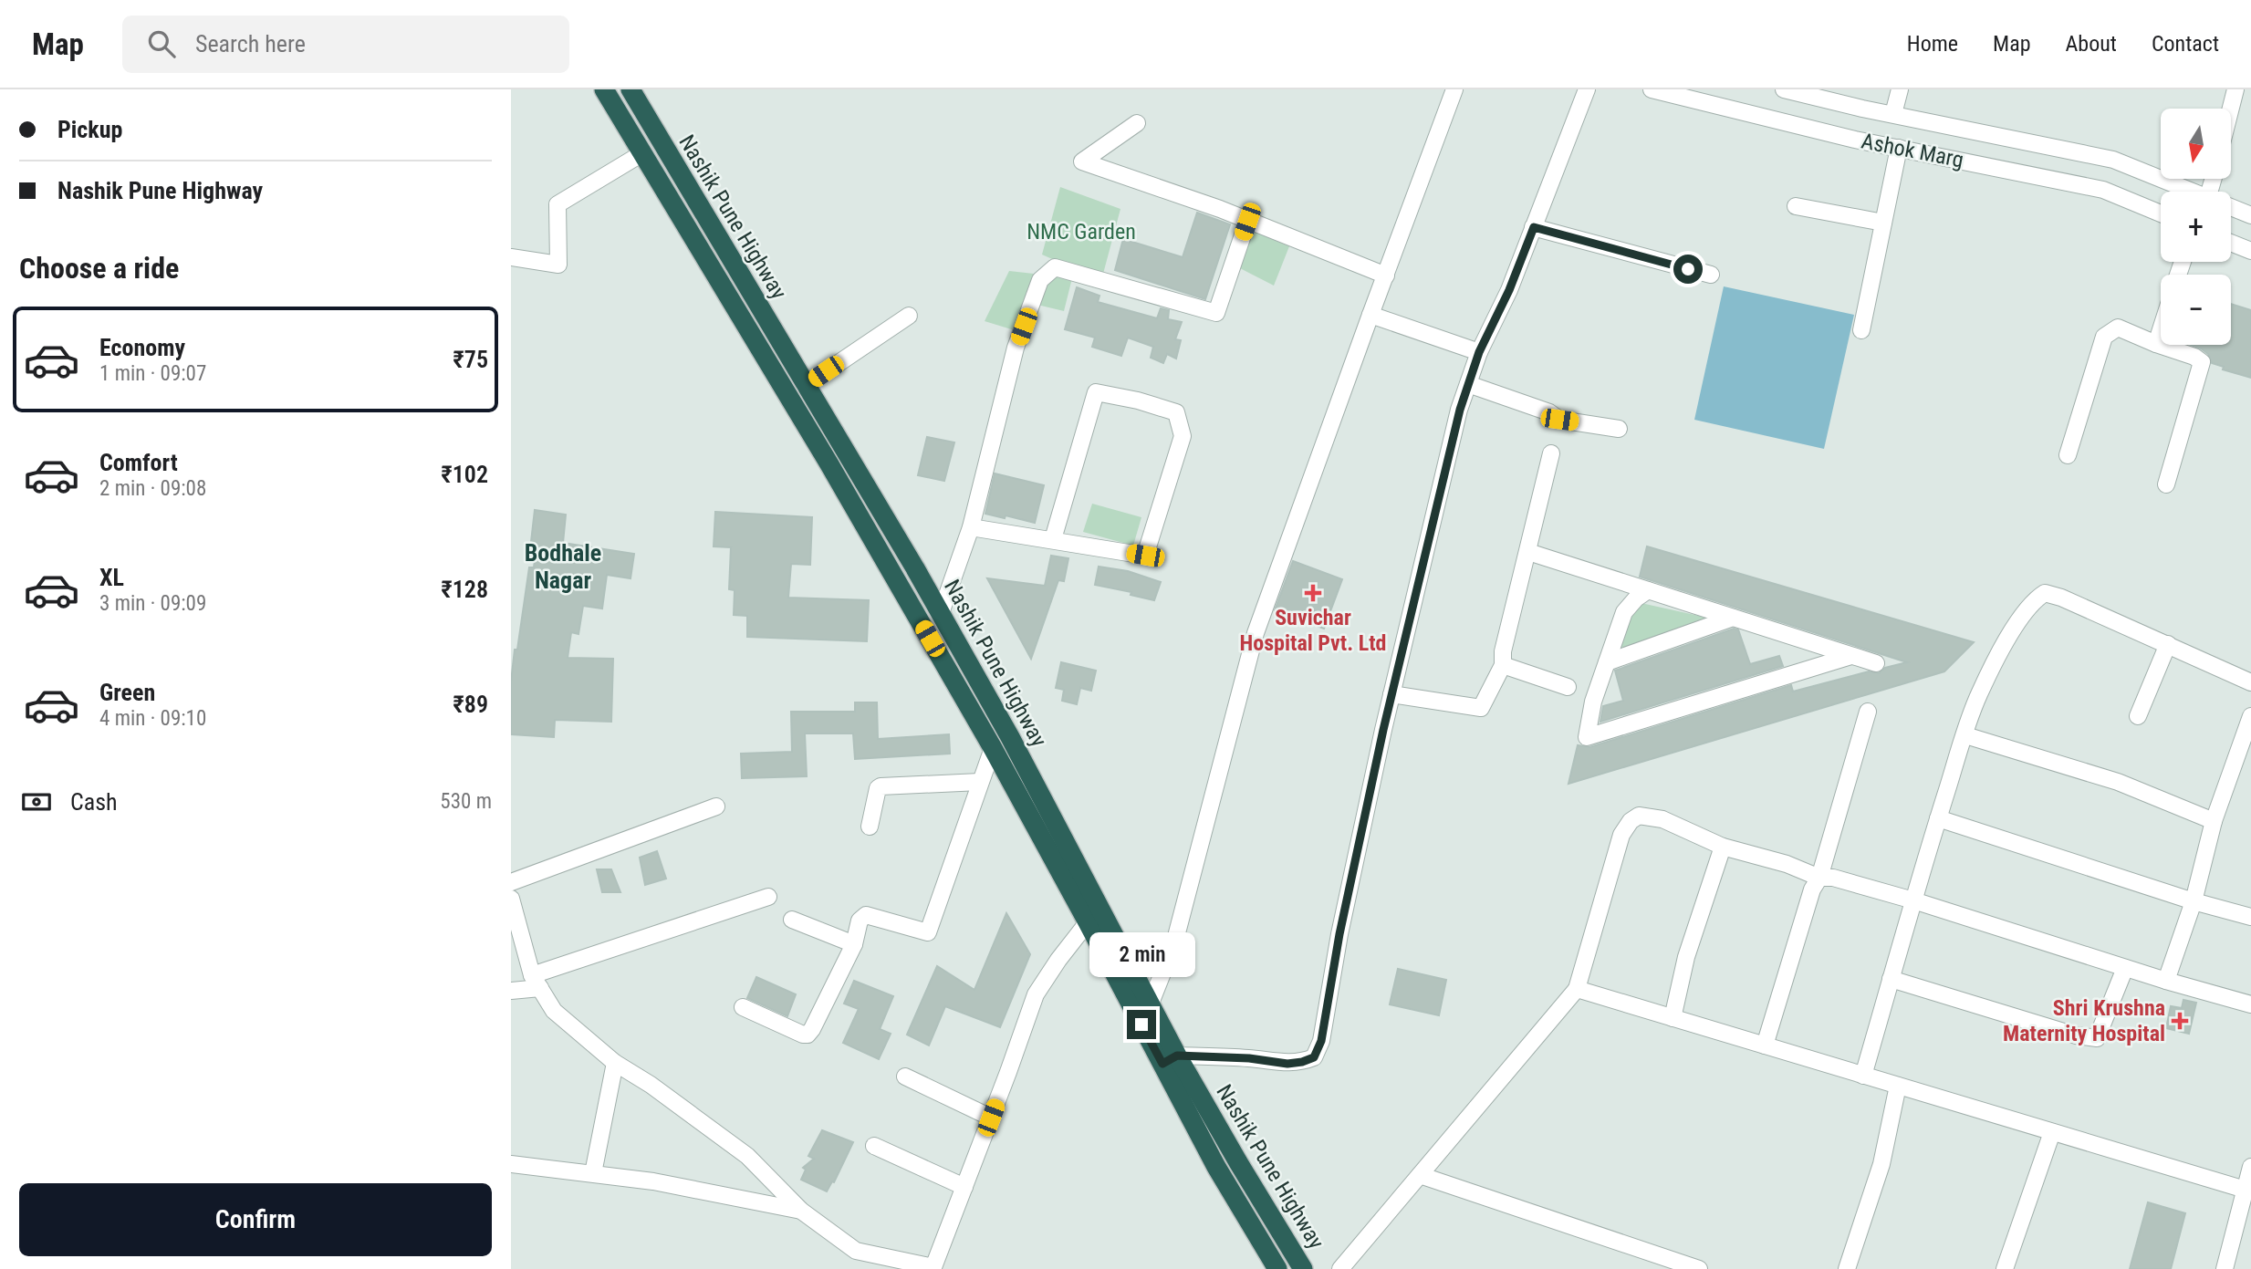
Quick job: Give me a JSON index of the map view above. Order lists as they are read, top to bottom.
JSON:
{
  "streets": {
    "highway": ["Nashik Pune Highway"],
    "street": ["Ashok Marg"]
  },
  "districts": ["Bodhale Nagar"],
  "parks": ["NMC Garden"],
  "places": {
    "health": ["Suvichar Hospital Pvt. Ltd", "Shri Krushna Maternity Hospital"]
  },
  "north": "bottom",
  "page": {
    "header": "Map",
    "search": "Search here",
    "nav": [
      "Home",
      "Map",
      "About",
      "Contact"
    ],
    "banner": ["Pickup", "Nashik Pune Highway"],
    "map_buttons": ["+", "−"],
    "heading": "Choose a ride",
    "list": [
      {
        "name": "Economy",
        "note": "1 min · 09:07",
        "value": "₹75"
      },
      {
        "name": "Comfort",
        "note": "2 min · 09:08",
        "value": "₹102"
      },
      {
        "name": "XL",
        "note": "3 min · 09:09",
        "value": "₹128"
      },
      {
        "name": "Green",
        "note": "4 min · 09:10",
        "value": "₹89"
      }
    ],
    "pay": ["Cash", "530 m"],
    "bubble": "2 min",
    "buttons": "Confirm"
  }
}
